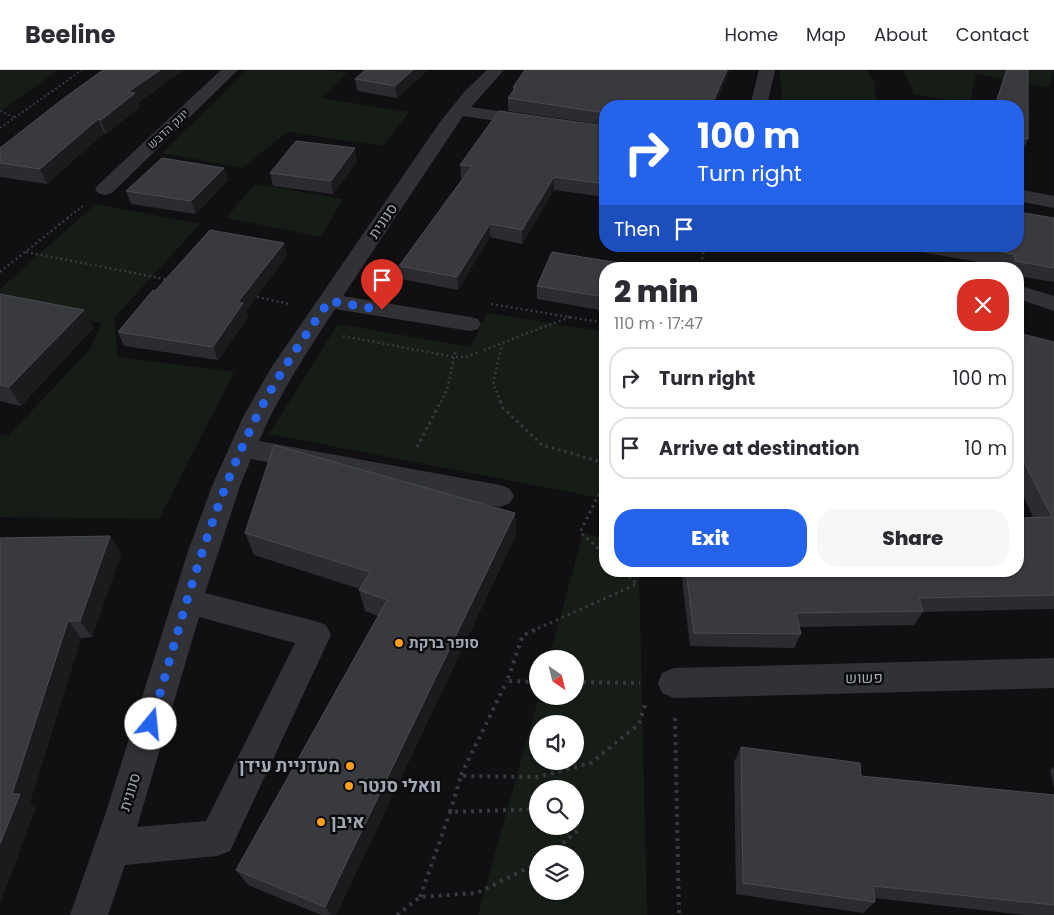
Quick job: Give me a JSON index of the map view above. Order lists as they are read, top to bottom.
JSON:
{
  "streets": {
    "street": ["יונק הדבש", "סנונית", "פשוש"]
  },
  "places": [
    "סופר ברקת",
    "מעדניית עידן",
    "וואלי סנטר",
    "איבן"
  ],
  "north": "bottom right",
  "page": {
    "header": "Beeline",
    "nav": [
      "Home",
      "Map",
      "About",
      "Contact"
    ],
    "turn": ["100 m", "Turn right"],
    "then": "Then",
    "heading": ["2 min", "110 m · 17:47"],
    "list": [
      {
        "name": "Turn right",
        "value": "100 m"
      },
      {
        "name": "Arrive at destination",
        "value": "10 m"
      }
    ],
    "buttons": ["Exit", "Share"]
  }
}
